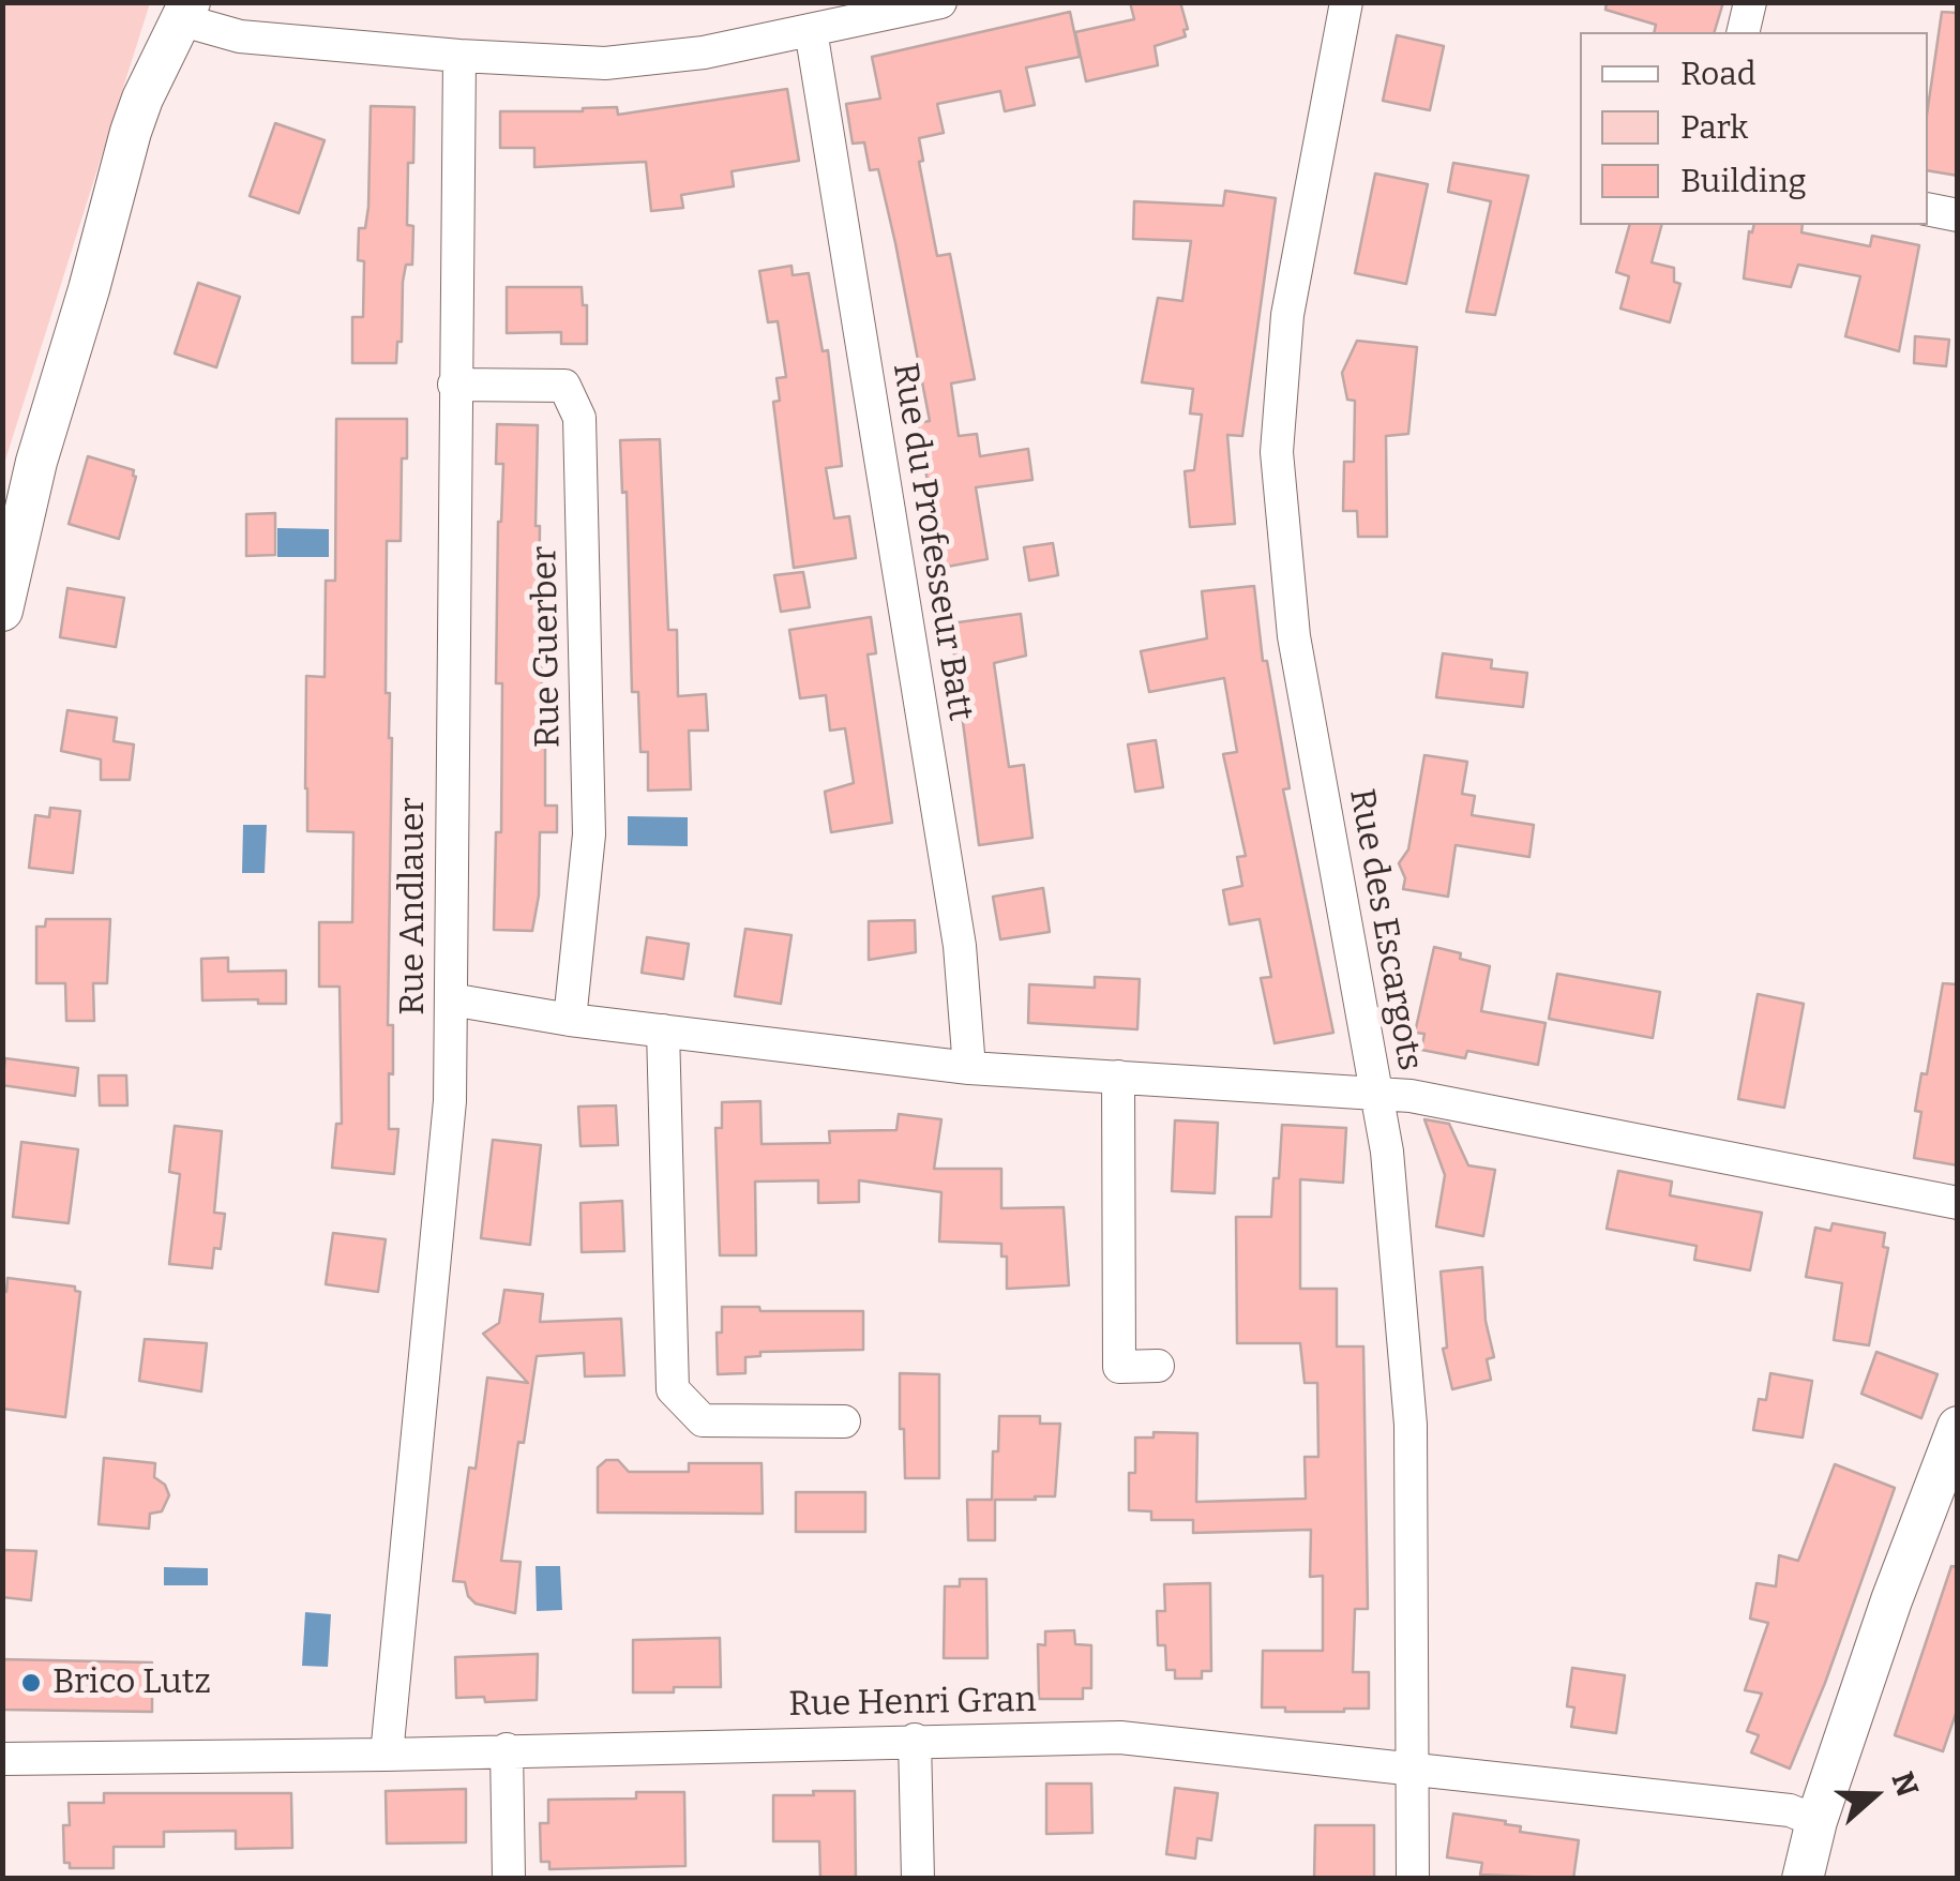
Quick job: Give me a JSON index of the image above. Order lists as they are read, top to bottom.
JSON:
{
  "streets": {
    "street": [
      "Rue du Professeur Batt",
      "Rue Guerber",
      "Rue Andlauer",
      "Rue des Escargots",
      "Rue Henri Gran"
    ]
  },
  "crossings": [
    ["Rue Guerber", "Rue Andlauer"],
    ["Rue Andlauer", "Rue Henri Gran"],
    ["Rue des Escargots", "Rue Henri Gran"]
  ],
  "places": ["Brico Lutz"],
  "legend": ["Road", "Park", "Building"],
  "north": "right"
}
